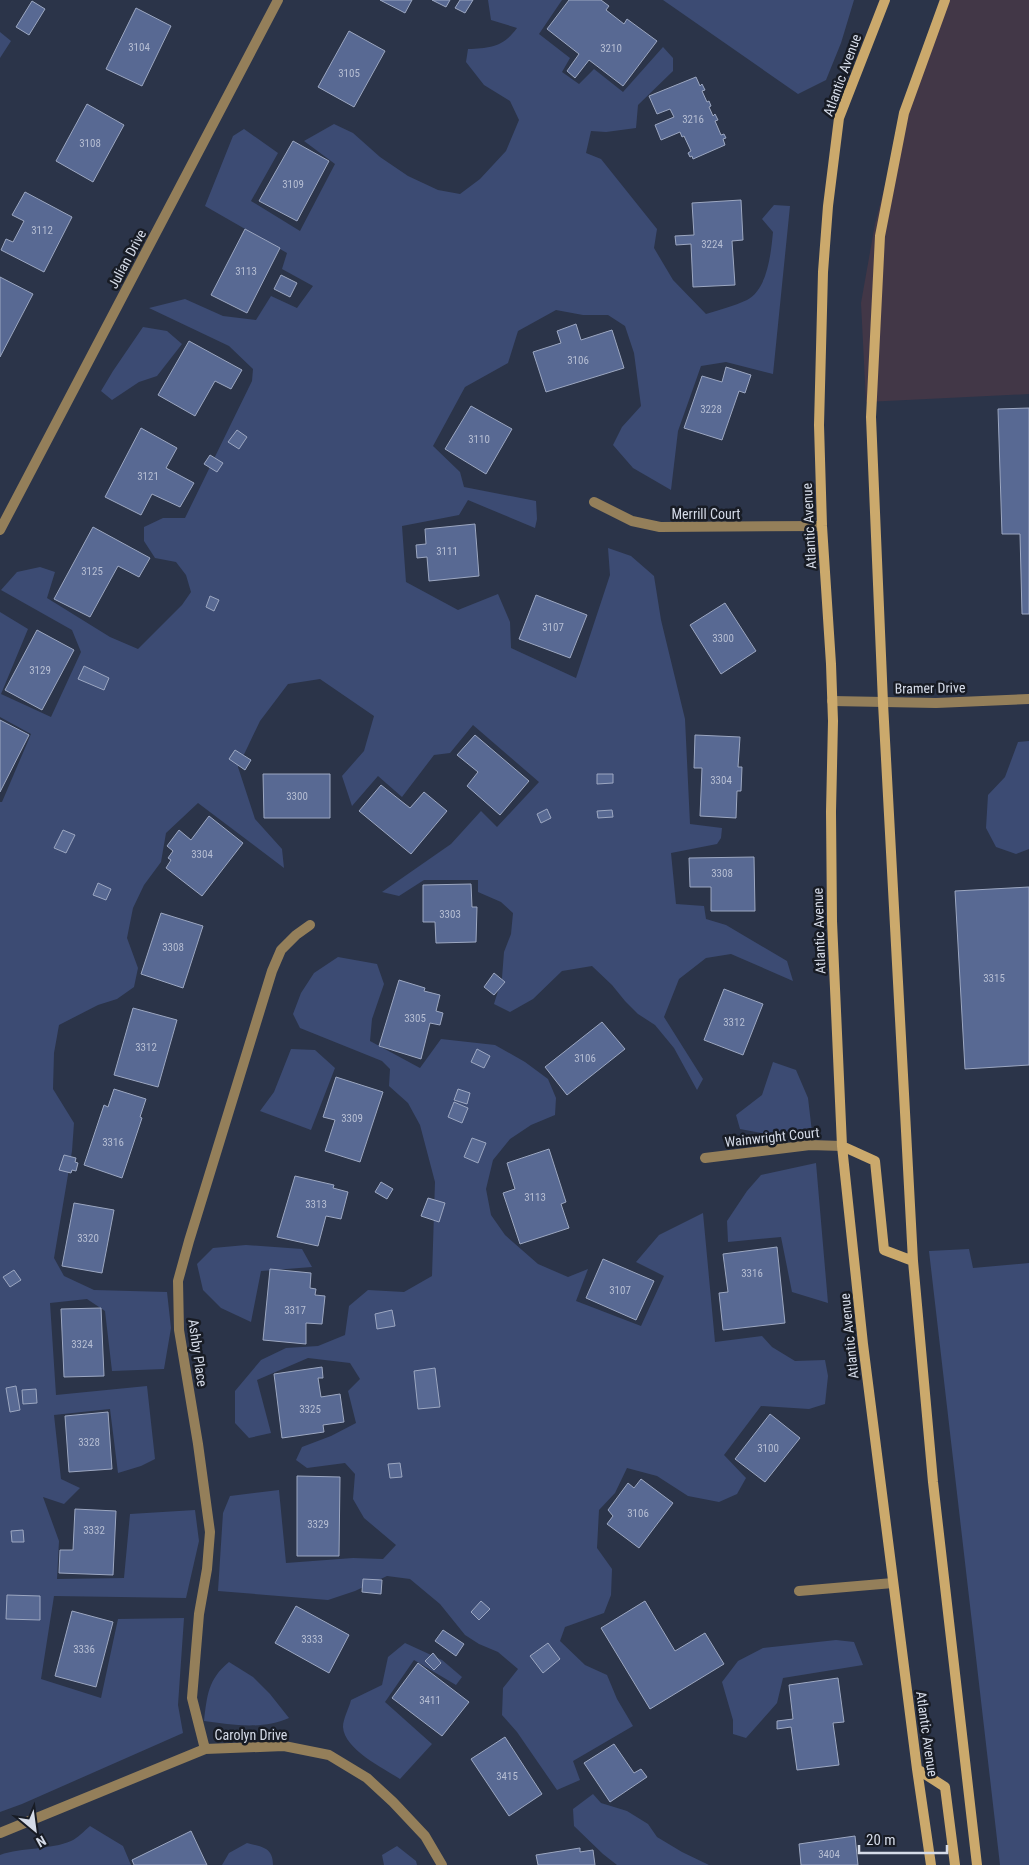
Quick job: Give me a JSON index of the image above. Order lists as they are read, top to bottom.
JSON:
{
  "streets": {
    "main road": ["Atlantic Avenue"],
    "street": [
      "Julian Drive",
      "Merrill Court",
      "Bramer Drive",
      "Wainwright Court",
      "Ashby Place",
      "Carolyn Drive"
    ]
  },
  "crossings": [
    ["Atlantic Avenue", "Merrill Court"],
    ["Atlantic Avenue", "Bramer Drive"],
    ["Atlantic Avenue", "Wainwright Court"],
    ["Ashby Place", "Carolyn Drive"]
  ],
  "house_numbers": [
    "3104",
    "3210",
    "3105",
    "3216",
    "3108",
    "3109",
    "3112",
    "3224",
    "3113",
    "3106",
    "3228",
    "3110",
    "3121",
    "3111",
    "3125",
    "3107",
    "3300",
    "3129",
    "3304",
    "3300",
    "3304",
    "3308",
    "3303",
    "3308",
    "3315",
    "3305",
    "3312",
    "3312",
    "3106",
    "3309",
    "3316",
    "3113",
    "3313",
    "3320",
    "3316",
    "3107",
    "3317",
    "3324",
    "3325",
    "3328",
    "3100",
    "3106",
    "3329",
    "3332",
    "3333",
    "3336",
    "3411",
    "3415",
    "3404"
  ],
  "scale_bar": "20 m",
  "north": "bottom right"
}
